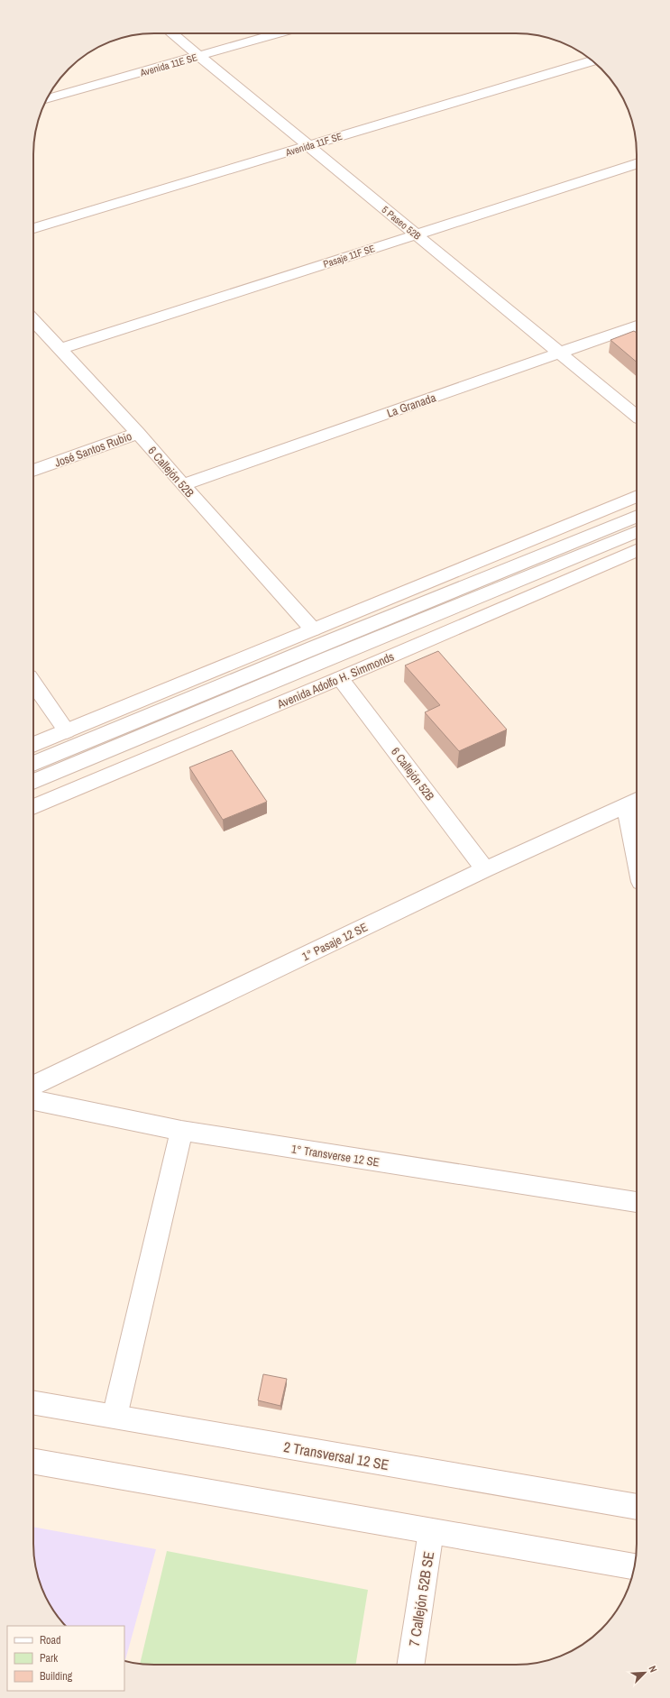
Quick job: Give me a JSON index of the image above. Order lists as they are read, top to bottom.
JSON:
{
  "streets": {
    "street": [
      "Avenida 11E SE",
      "Avenida 11F SE",
      "5 Paseo 52B",
      "Pasaje 11F SE",
      "La Granada",
      "José Santos Rubio",
      "6 Callejón 52B",
      "Avenida Adolfo H. Simmonds",
      "1° Pasaje 12 SE",
      "1° Transverse 12 SE",
      "2 Transversal 12 SE",
      "7 Callejón 52B SE"
    ]
  },
  "crossings": [
    ["Avenida 11E SE", "5 Paseo 52B"],
    ["Avenida 11F SE", "5 Paseo 52B"],
    ["5 Paseo 52B", "Pasaje 11F SE"],
    ["5 Paseo 52B", "La Granada"],
    ["Pasaje 11F SE", "6 Callejón 52B"],
    ["La Granada", "6 Callejón 52B"],
    ["José Santos Rubio", "6 Callejón 52B"],
    ["6 Callejón 52B", "Avenida Adolfo H. Simmonds"],
    ["6 Callejón 52B", "1° Pasaje 12 SE"]
  ],
  "legend": ["Road", "Park", "Building"],
  "north": "top right"
}
